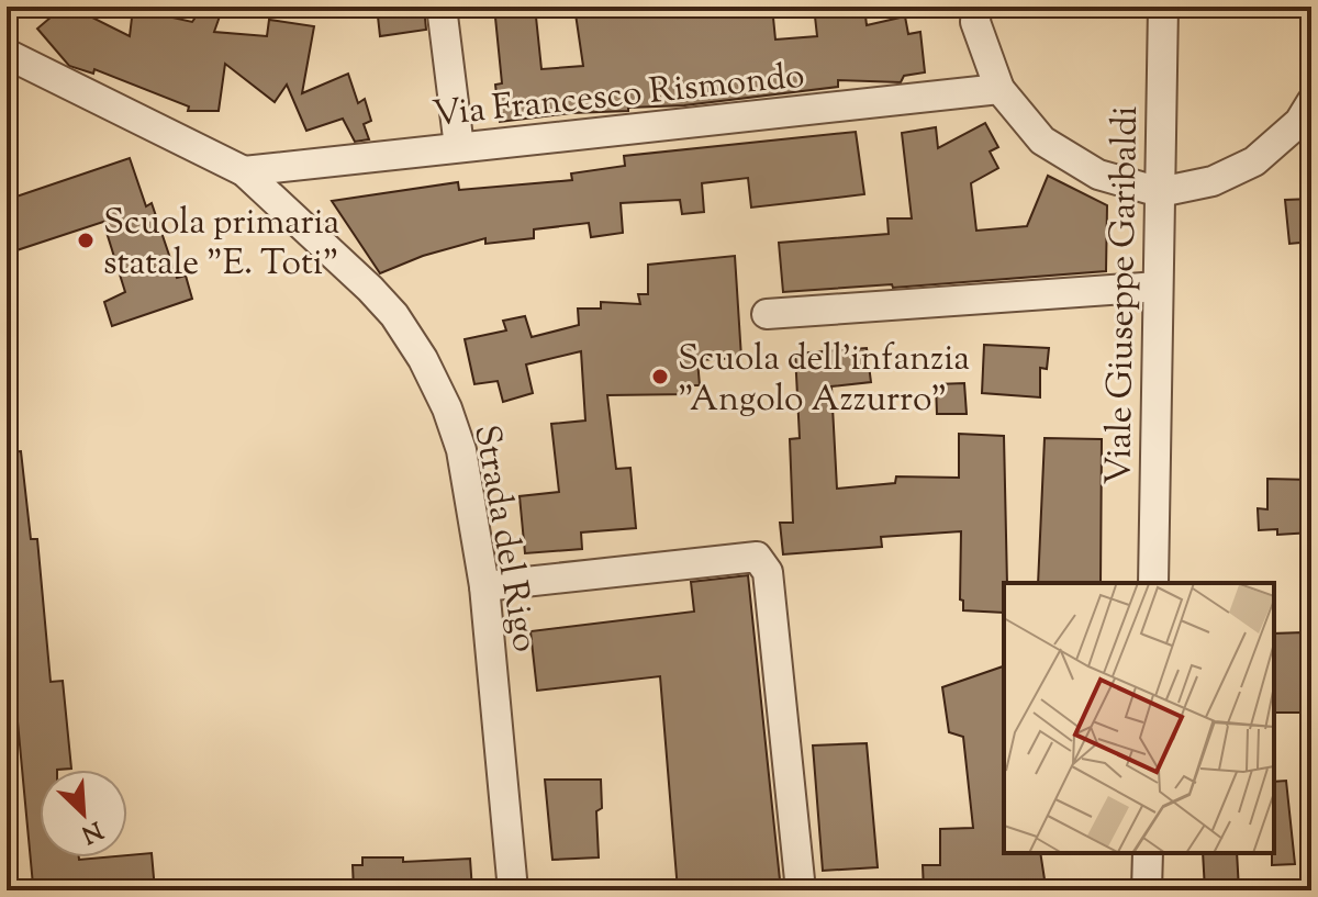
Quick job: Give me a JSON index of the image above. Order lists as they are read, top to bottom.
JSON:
{
  "streets": {
    "street": ["Via Francesco Rismondo", "Viale Giuseppe Garibaldi", "Strada del Rigo"]
  },
  "crossings": [
    ["Via Francesco Rismondo", "Strada del Rigo"]
  ],
  "places": ["Scuola primaria statale \"E. Toti\"", "Scuola dell'infanzia \"Angolo Azzurro\""],
  "north": "bottom right"
}
